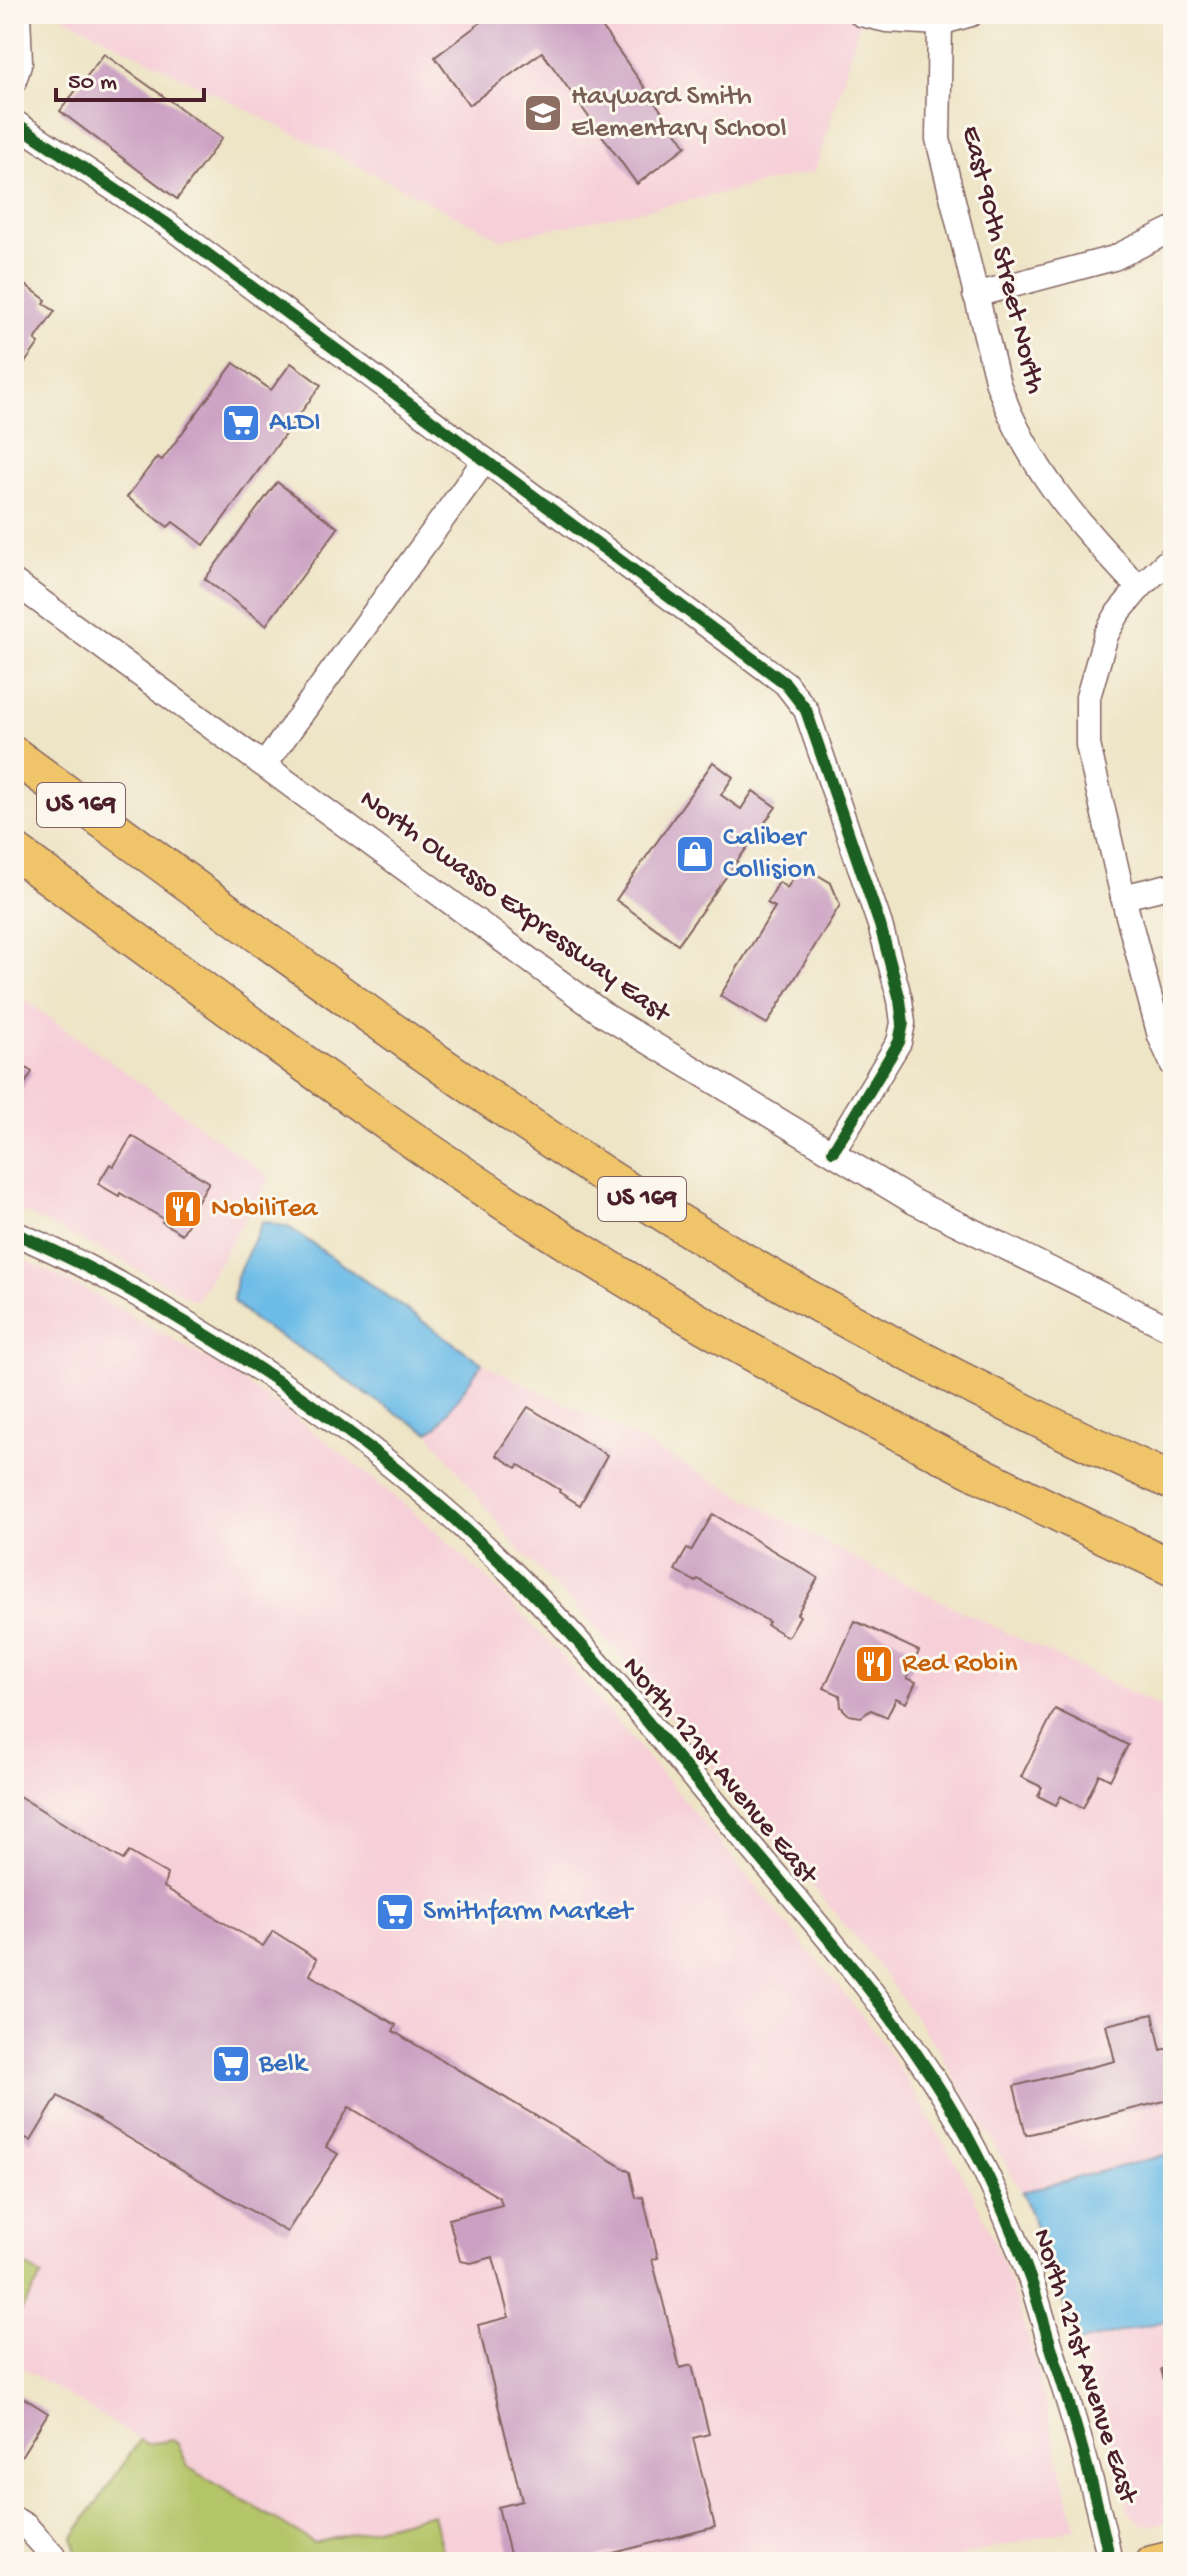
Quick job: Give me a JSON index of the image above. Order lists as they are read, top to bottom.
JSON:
{
  "streets": {
    "highway": ["US 169"],
    "street": ["East 90th Street North", "North Owasso Expressway East", "North 121st Avenue East"]
  },
  "places": {
    "school or university": ["Hayward Smith Elementary School"],
    "supermarket": ["ALDI", "Smithfarm Market", "Belk"],
    "shop": ["Caliber Collision"],
    "restaurant": ["NobiliTea", "Red Robin"]
  },
  "scale_bar": "50 m"
}
